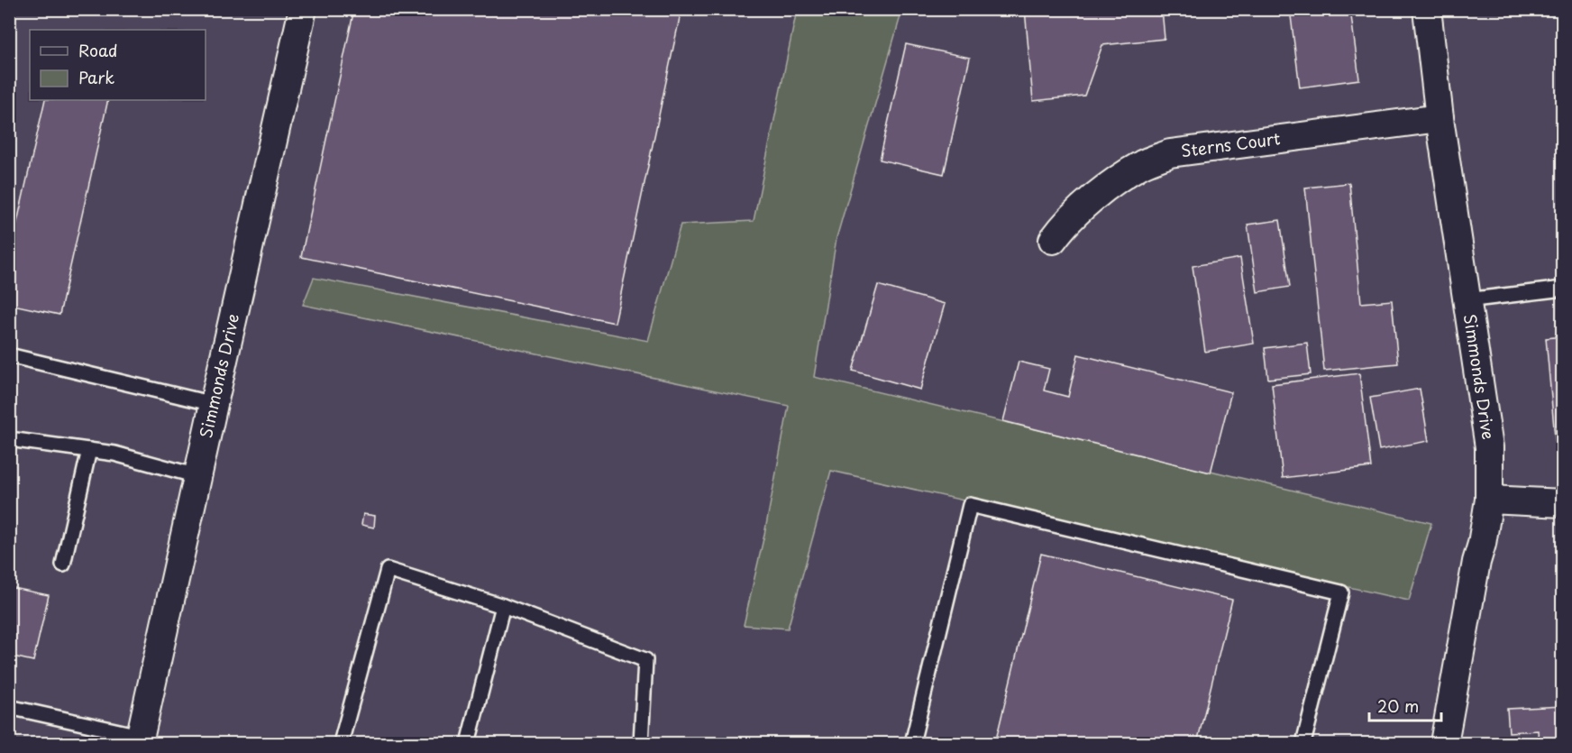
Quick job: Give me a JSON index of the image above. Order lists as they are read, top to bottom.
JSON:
{
  "streets": {
    "street": ["Sterns Court", "Simmonds Drive"]
  },
  "crossings": [
    ["Sterns Court", "Simmonds Drive"]
  ],
  "legend": ["Road", "Park"],
  "scale_bar": "20 m"
}
